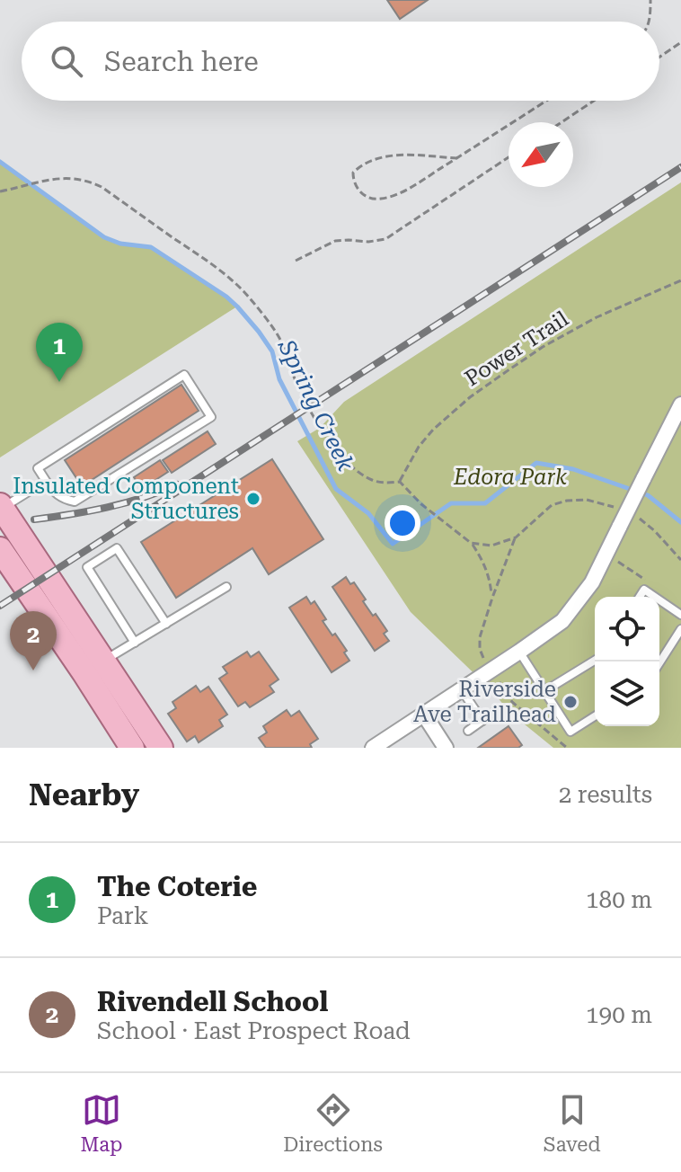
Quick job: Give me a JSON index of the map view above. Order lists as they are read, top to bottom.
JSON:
{
  "streets": {
    "path": ["Power Trail"]
  },
  "water": ["Spring Creek"],
  "parks": ["Edora Park"],
  "places": ["Insulated Component Structures", "Riverside Ave Trailhead"],
  "north": "bottom left",
  "page": {
    "search": "Search here",
    "pins": ["1", "2"],
    "heading": ["Nearby", "2 results"],
    "list": [
      {
        "mark": "1",
        "name": "The Coterie",
        "note": "Park",
        "value": "180 m"
      },
      {
        "mark": "2",
        "name": "Rivendell School",
        "note": "School · East Prospect Road",
        "value": "190 m"
      }
    ],
    "nav": ["Map", "Directions", "Saved"]
  }
}
